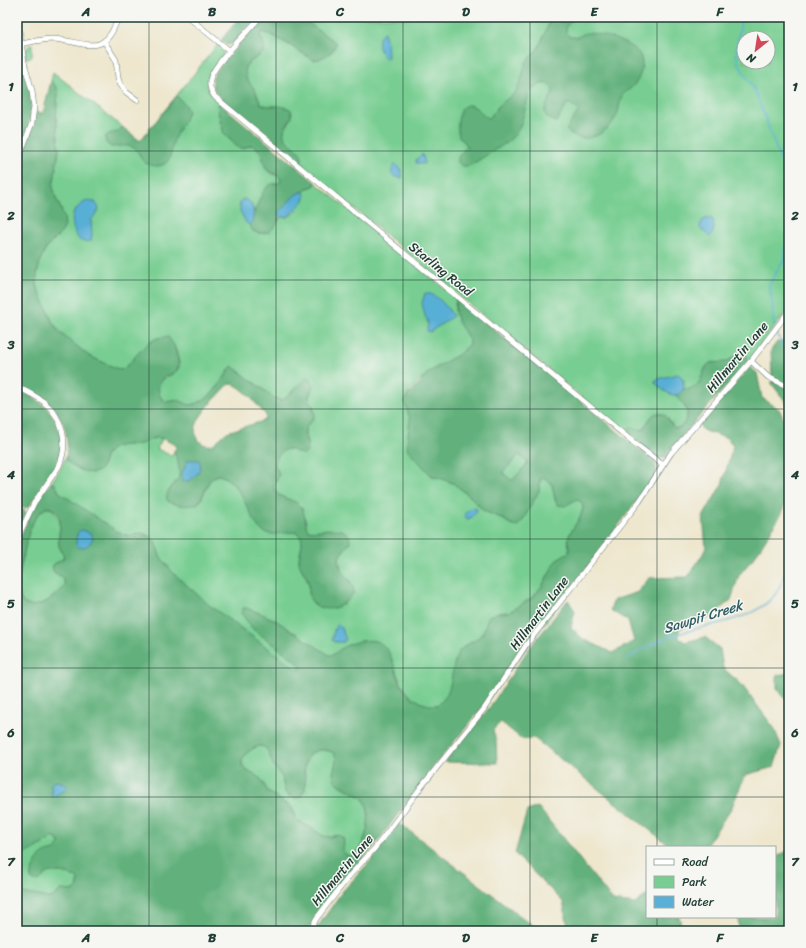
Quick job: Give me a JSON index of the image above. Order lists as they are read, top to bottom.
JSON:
{
  "streets": {
    "street": ["Starling Road", "Hillmartin Lane"]
  },
  "crossings": [
    ["Starling Road", "Hillmartin Lane"]
  ],
  "water": ["Sawpit Creek"],
  "legend": ["Road", "Park", "Water"],
  "north": "bottom left",
  "grid": {
    "columns": [
      "A",
      "B",
      "C",
      "D",
      "E",
      "F"
    ],
    "rows": [
      "1",
      "2",
      "3",
      "4",
      "5",
      "6",
      "7"
    ]
  }
}
